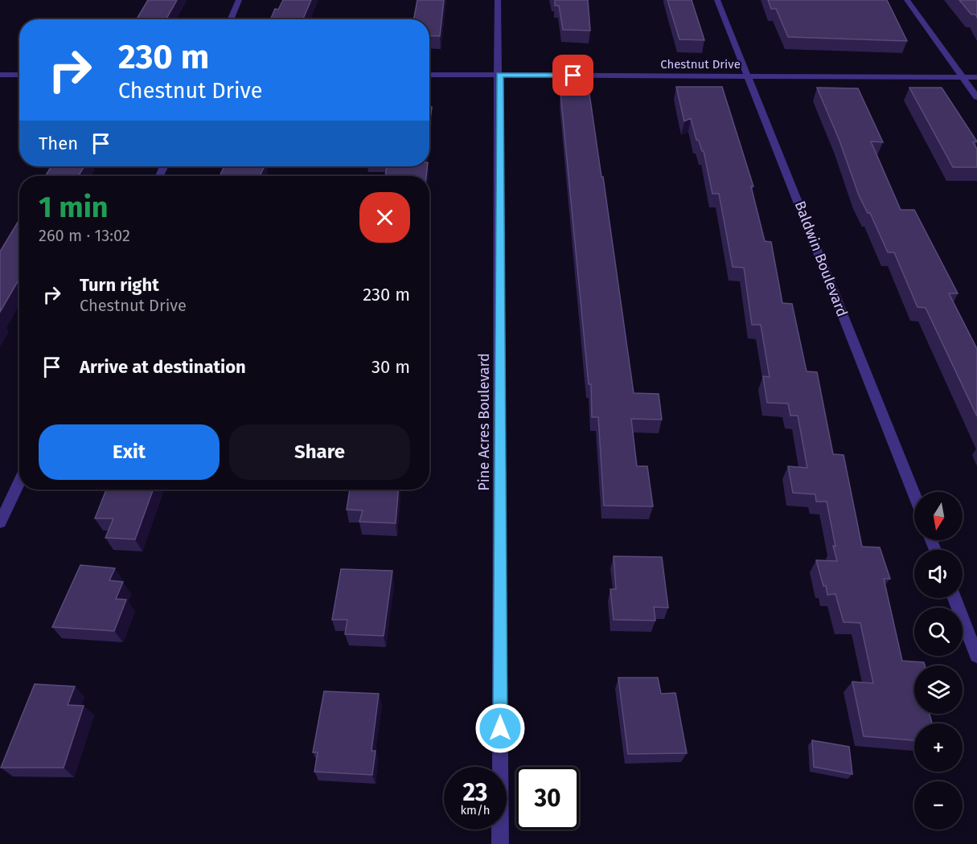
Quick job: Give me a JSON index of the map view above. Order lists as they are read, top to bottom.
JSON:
{
  "streets": {
    "street": ["Chestnut Drive", "Baldwin Boulevard", "Pine Acres Boulevard"]
  },
  "crossings": [
    ["Chestnut Drive", "Baldwin Boulevard"],
    ["Chestnut Drive", "Pine Acres Boulevard"]
  ],
  "north": "bottom",
  "page": {
    "turn": ["230 m", "Chestnut Drive"],
    "then": "Then",
    "heading": ["1 min", "260 m · 13:02"],
    "list": [
      {
        "name": "Turn right",
        "note": "Chestnut Drive",
        "value": "230 m"
      },
      {
        "name": "Arrive at destination",
        "value": "30 m"
      }
    ],
    "buttons": ["Exit", "Share"],
    "map_buttons": ["+", "−"],
    "speed": "23 km/h",
    "limit": "30"
  }
}
